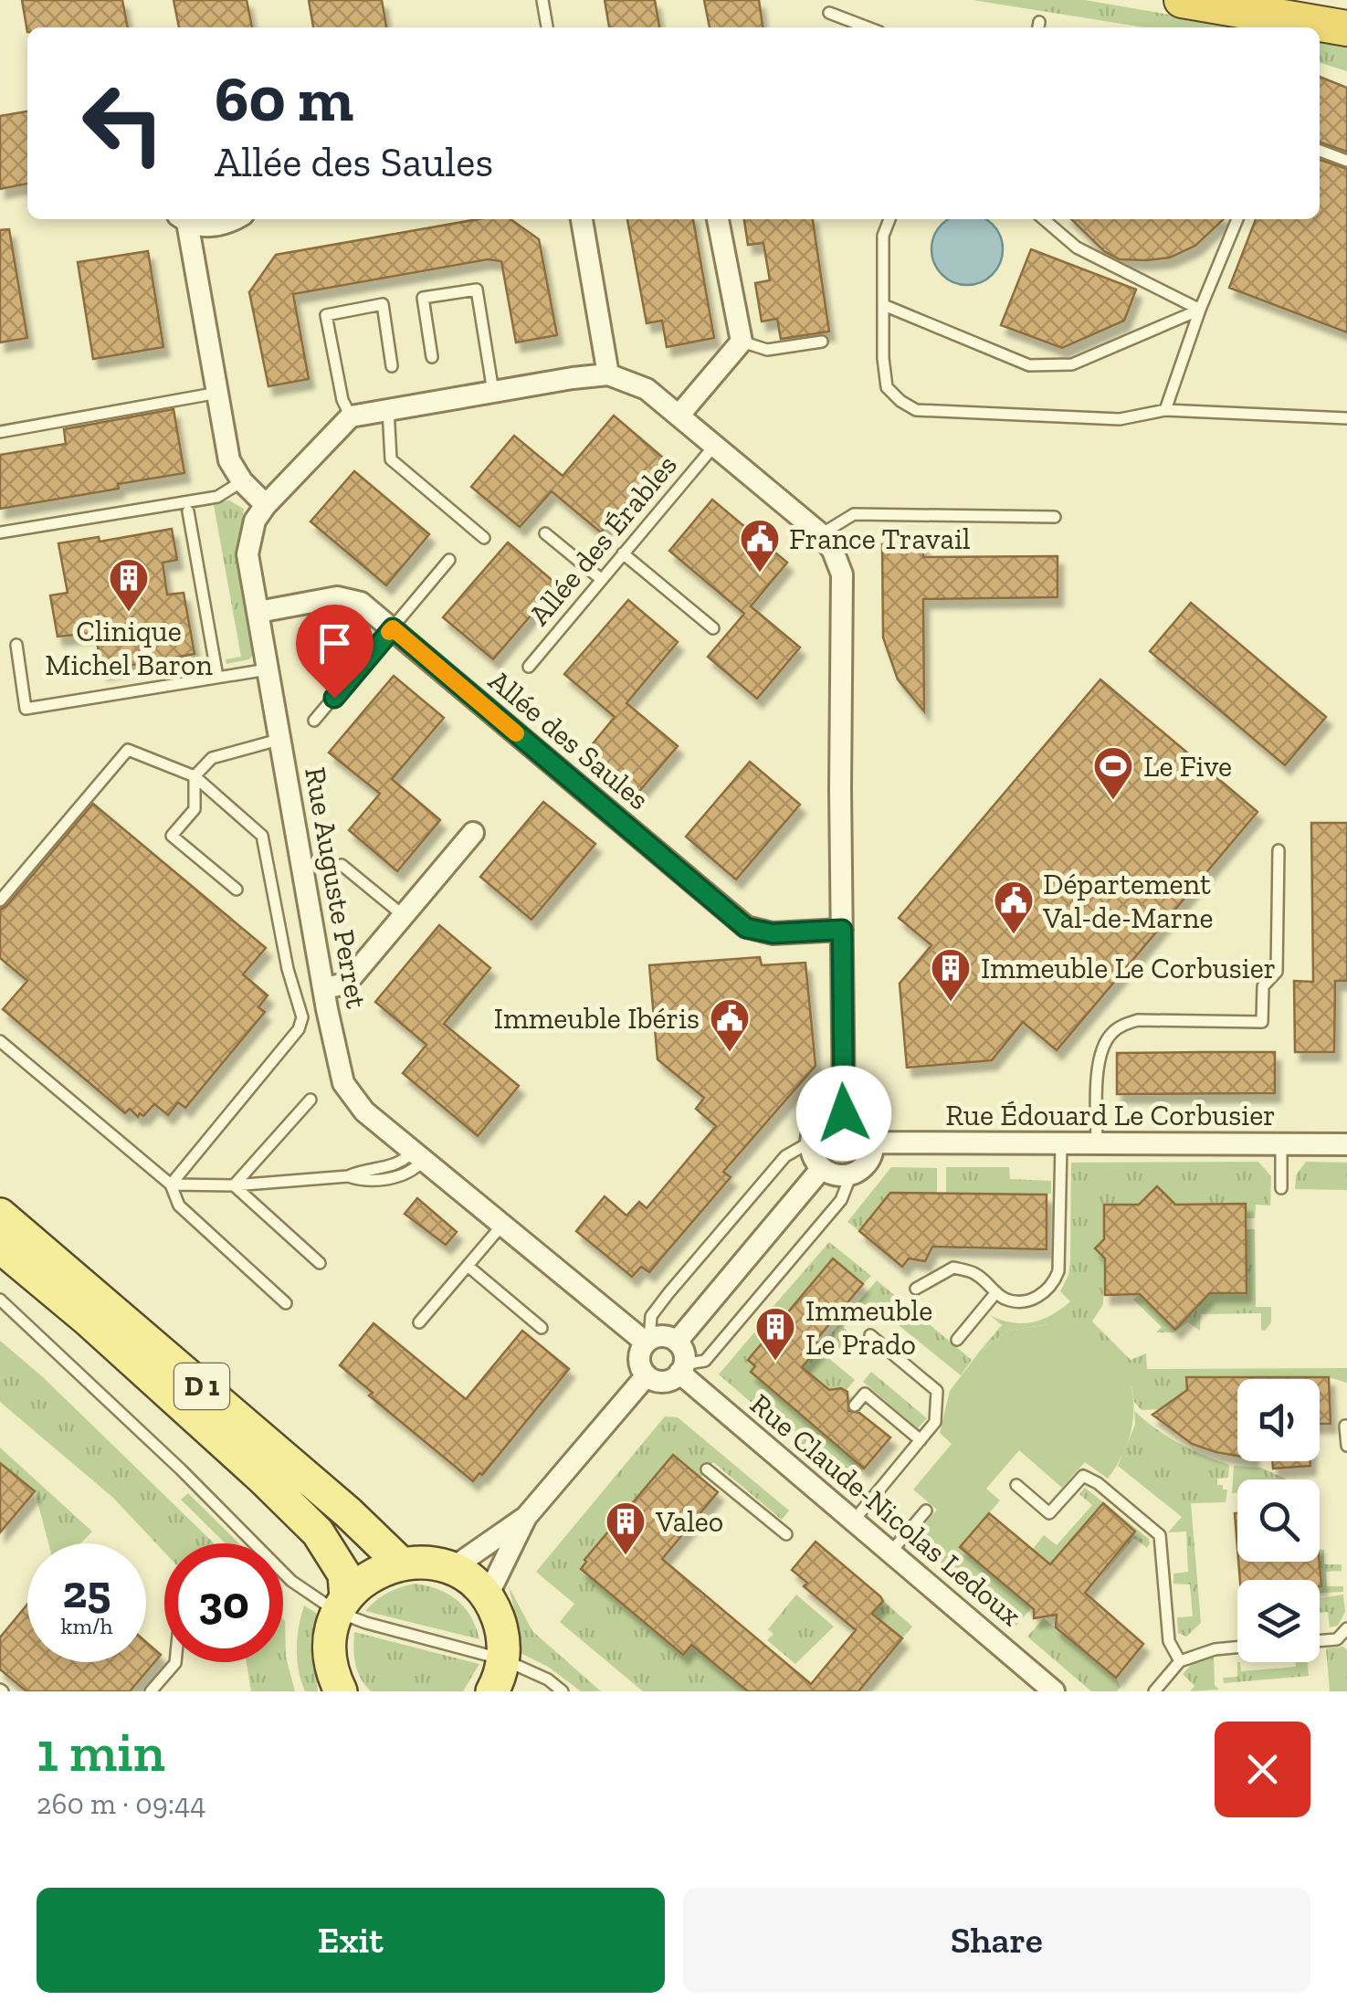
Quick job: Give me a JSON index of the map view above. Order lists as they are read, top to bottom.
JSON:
{
  "streets": {
    "main road": ["D 1"],
    "street": [
      "Allée des Saules",
      "Rue Auguste Perret",
      "Rue Édouard Le Corbusier",
      "Rue Claude-Nicolas Ledoux"
    ],
    "lane": ["Allée des Érables"]
  },
  "crossings": [
    ["Allée des Saules", "Rue Auguste Perret"],
    ["Rue Auguste Perret", "Rue Claude-Nicolas Ledoux"]
  ],
  "places": {
    "public building": ["France Travail", "Département Val-de-Marne", "Immeuble Ibéris"],
    "building": [
      "Clinique Michel Baron",
      "Immeuble Le Corbusier",
      "Immeuble Le Prado",
      "Valeo"
    ],
    "sports": ["Le Five"]
  },
  "page": {
    "turn": ["60 m", "Allée des Saules"],
    "speed": "25 km/h",
    "limit": "30",
    "heading": ["1 min", "260 m · 09:44"],
    "buttons": ["Exit", "Share"]
  }
}
